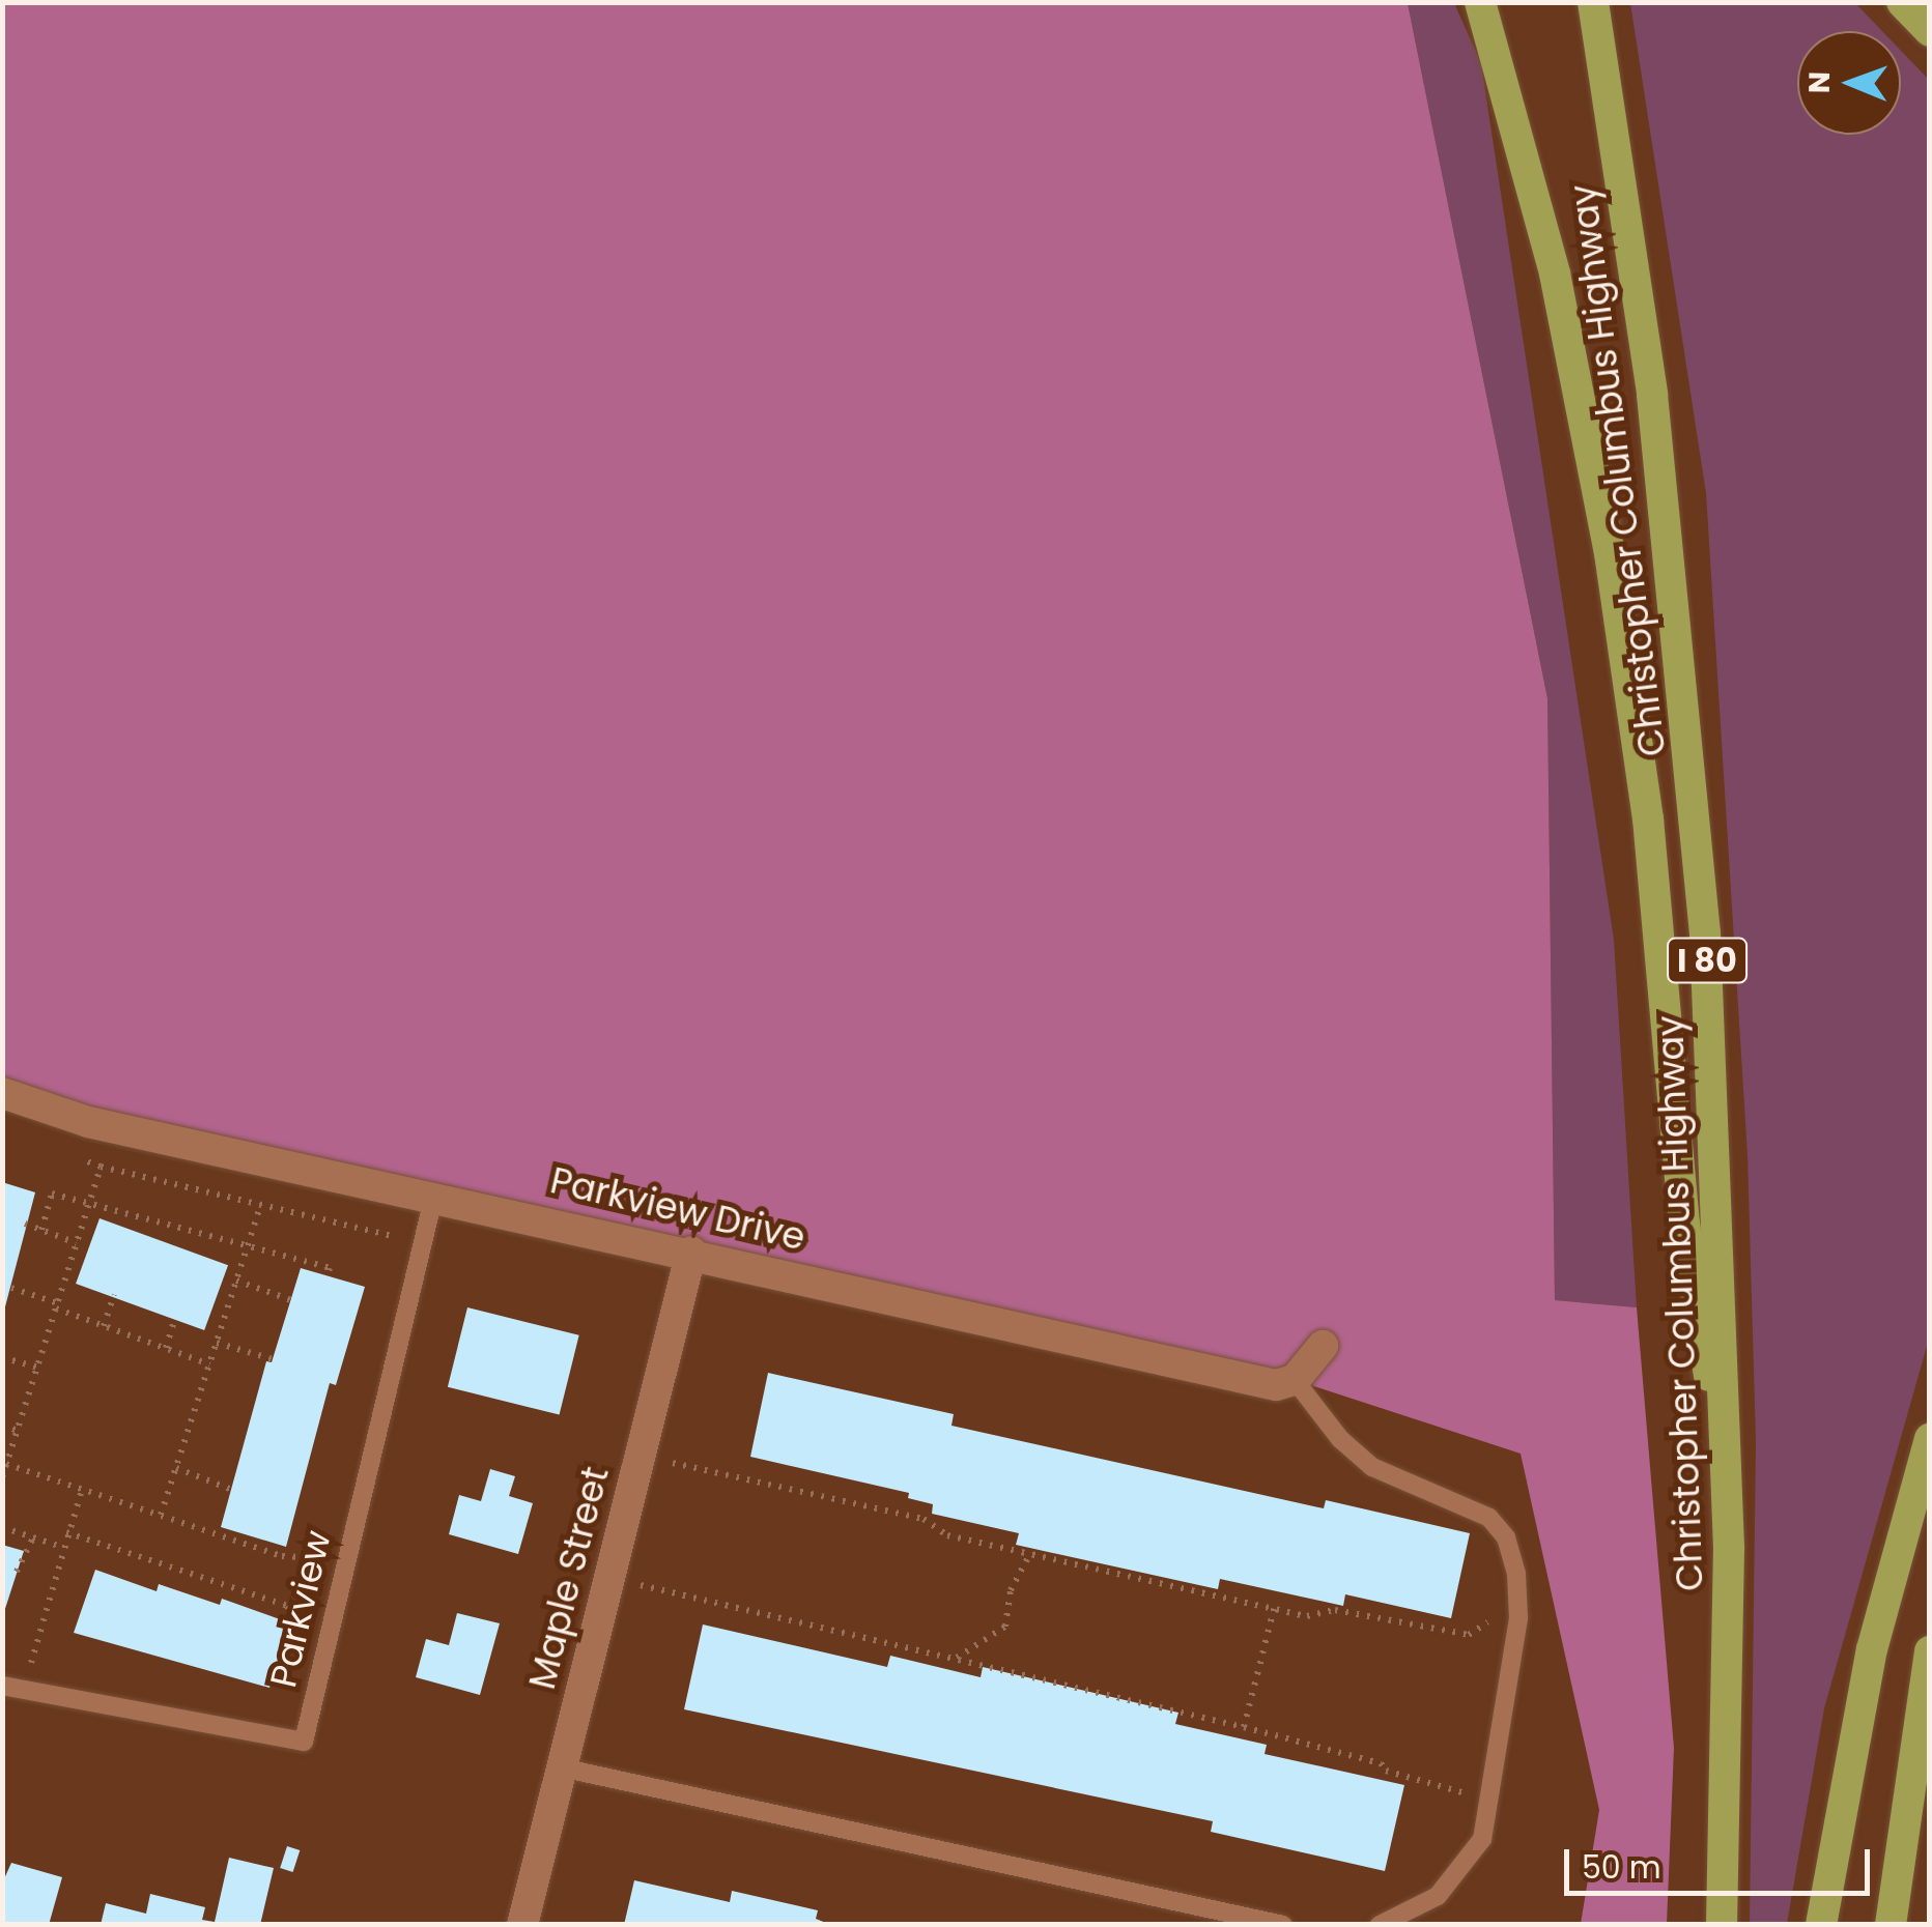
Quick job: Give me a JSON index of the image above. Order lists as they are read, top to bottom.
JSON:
{
  "streets": {
    "highway": ["Christopher Columbus Highway", "I 80"],
    "street": ["Parkview Drive", "Maple Street"],
    "lane": ["Parkview"]
  },
  "crossings": [
    ["Parkview Drive", "Maple Street"],
    ["Parkview Drive", "Parkview"]
  ],
  "scale_bar": "50 m",
  "north": "left"
}
